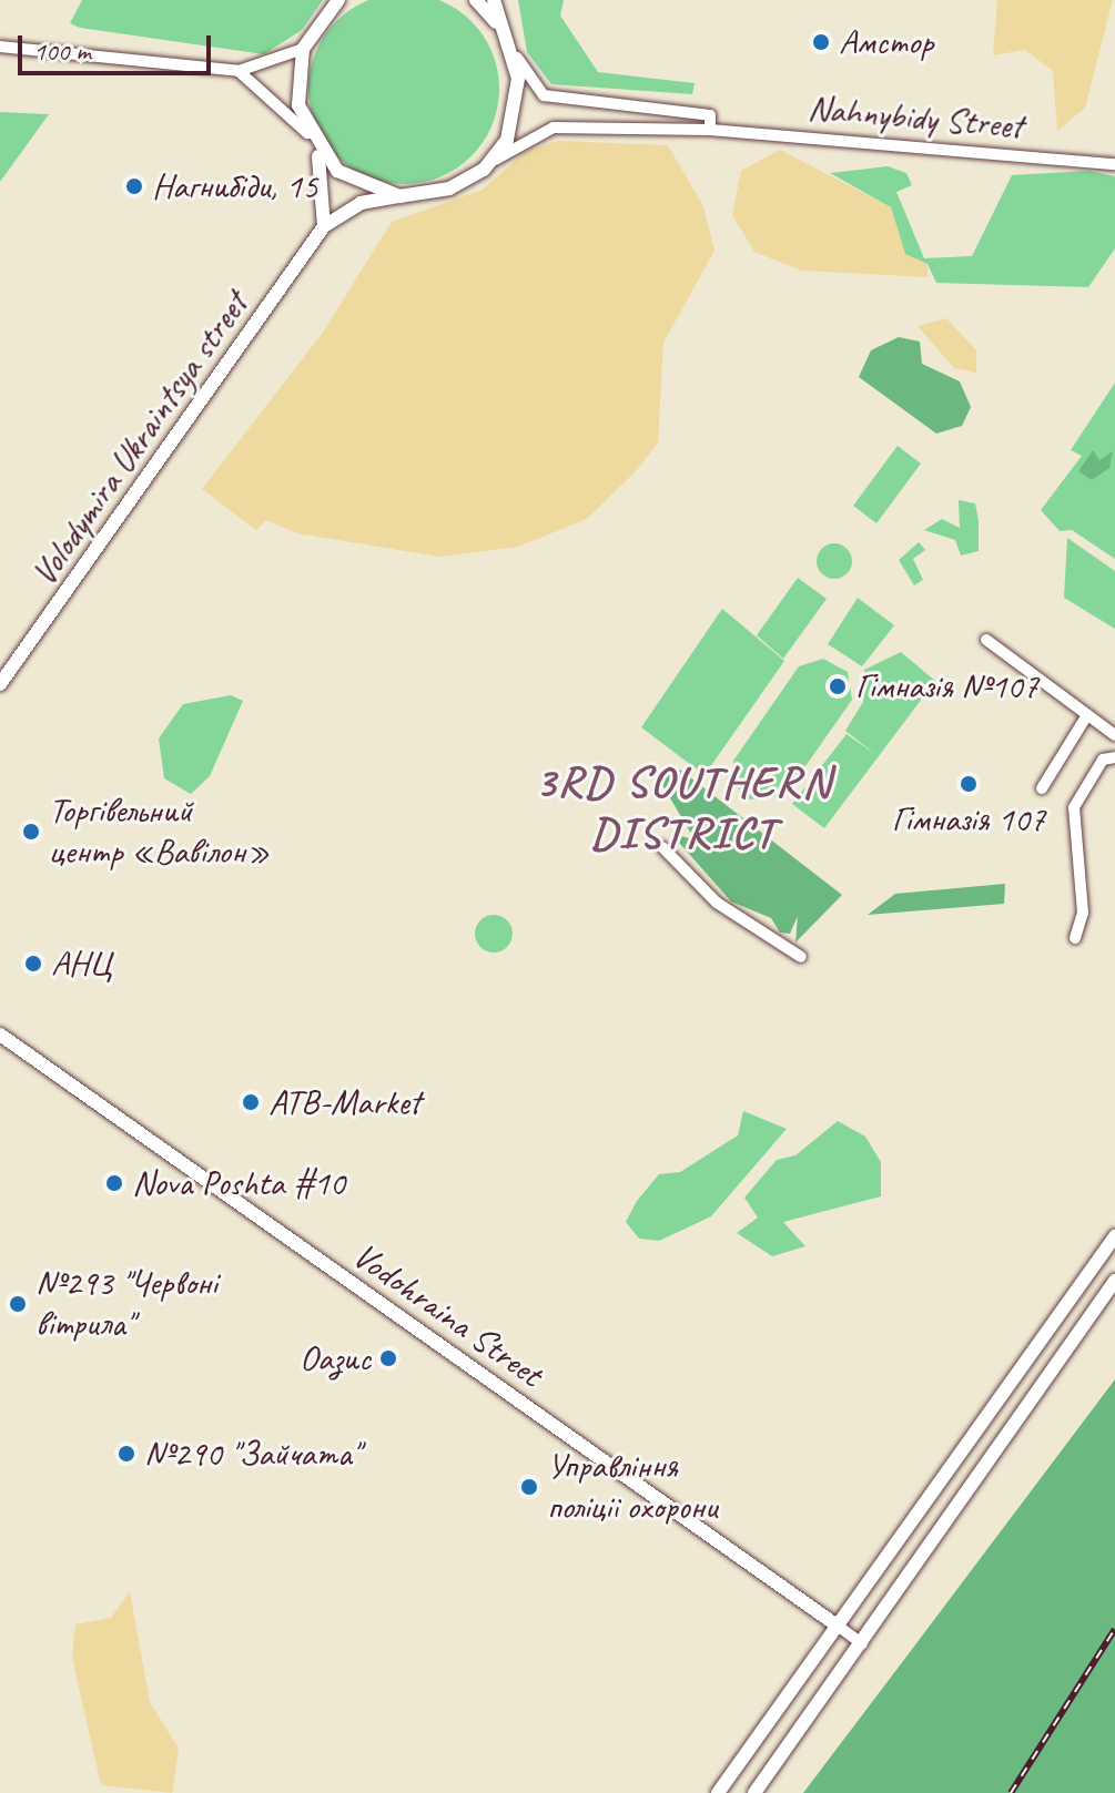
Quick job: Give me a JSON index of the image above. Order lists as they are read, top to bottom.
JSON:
{
  "streets": {
    "street": ["Nahnybidy Street", "Volodymira Ukraintsya street", "Vodohraina Street"]
  },
  "crossings": [
    ["Nahnybidy Street", "Volodymira Ukraintsya street"]
  ],
  "districts": ["3RD SOUTHERN DISTRICT"],
  "places": [
    "Амстор",
    "Нагнибіди, 15",
    "Гімназія №107",
    "Гімназія 107",
    "Торгівельний центр «Вавілон»",
    "АНЦ",
    "ATB-Market",
    "Nova Poshta #10",
    "№293 \"Червоні вітрила\"",
    "Оазис",
    "№290 \"Зайчата\"",
    "Управлiння полiцii охорони"
  ],
  "scale_bar": "100 m"
}
